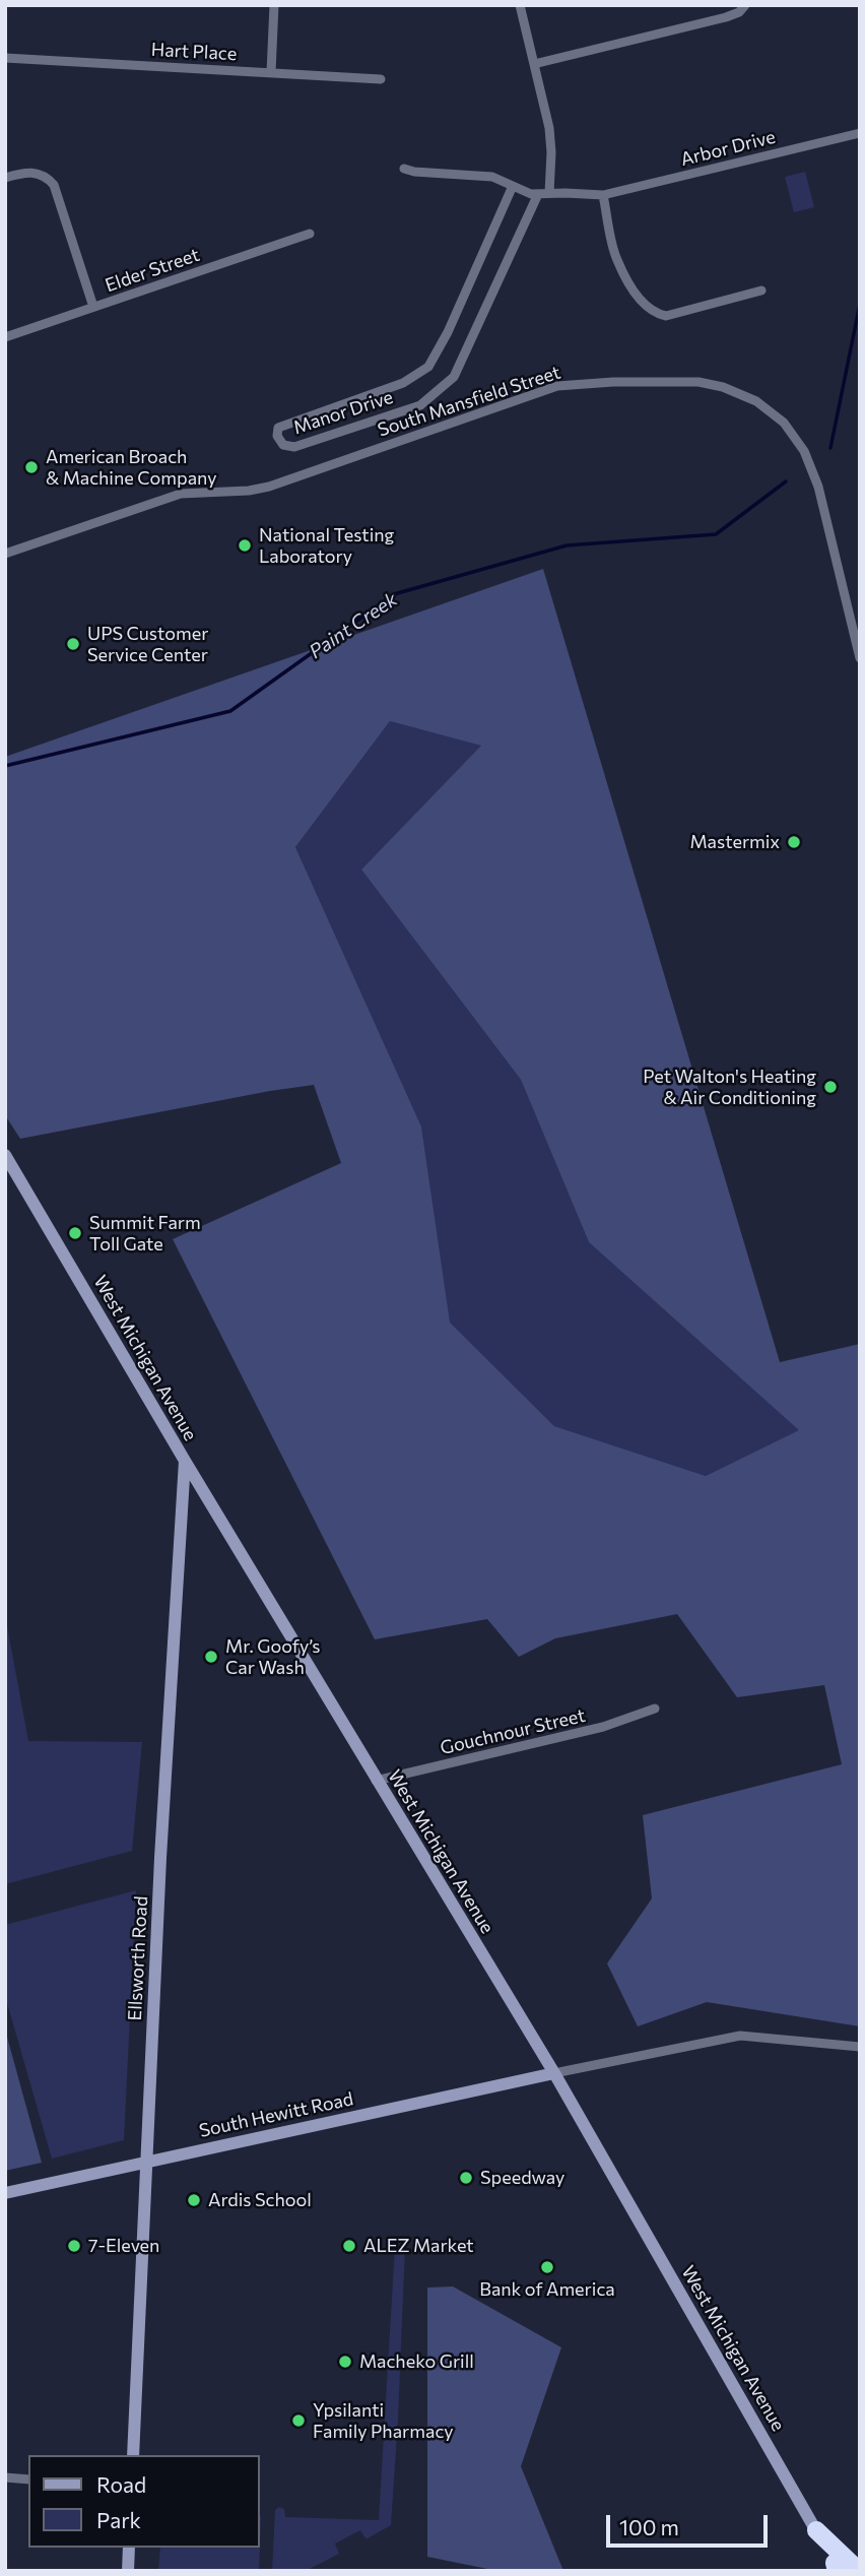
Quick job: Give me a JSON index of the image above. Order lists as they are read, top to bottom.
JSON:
{
  "streets": {
    "main road": ["West Michigan Avenue", "Ellsworth Road", "South Hewitt Road"],
    "street": [
      "Hart Place",
      "Arbor Drive",
      "Elder Street",
      "South Mansfield Street",
      "Manor Drive",
      "Gouchnour Street"
    ]
  },
  "crossings": [
    ["Arbor Drive", "Manor Drive"],
    ["West Michigan Avenue", "Gouchnour Street"],
    ["West Michigan Avenue", "Ellsworth Road"],
    ["West Michigan Avenue", "South Hewitt Road"],
    ["Ellsworth Road", "South Hewitt Road"]
  ],
  "water": ["Paint Creek"],
  "places": [
    "American Broach & Machine Company",
    "National Testing Laboratory",
    "UPS Customer Service Center",
    "Mastermix",
    "Pet Walton's Heating & Air Conditioning",
    "Summit Farm Toll Gate",
    "Mr. Goofy’s Car Wash",
    "Speedway",
    "Ardis School",
    "7-Eleven",
    "ALEZ Market",
    "Bank of America",
    "Macheko Grill",
    "Ypsilanti Family Pharmacy"
  ],
  "legend": ["Road", "Park"],
  "scale_bar": "100 m"
}
